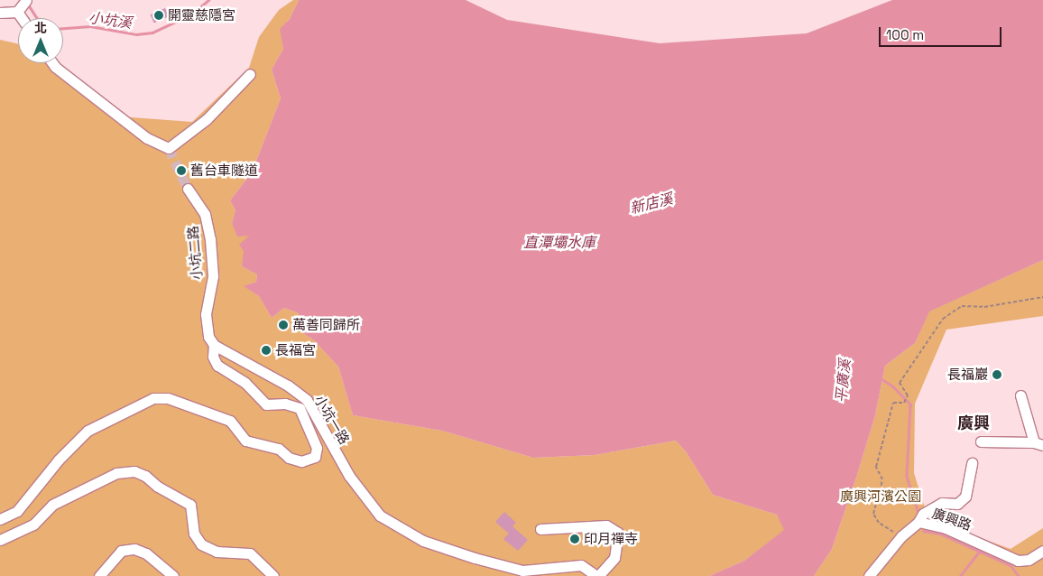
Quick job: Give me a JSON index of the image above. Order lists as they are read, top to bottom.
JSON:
{
  "streets": {
    "street": ["小坑二路", "小坑一路", "廣興路"]
  },
  "crossings": [
    ["小坑二路", "小坑一路"]
  ],
  "districts": ["廣興"],
  "water": [
    "小坑溪",
    "新店溪",
    "直潭壩水庫",
    "平廣溪"
  ],
  "parks": ["廣興河濱公園"],
  "places": [
    "開靈慈隱宮",
    "舊台車隧道",
    "萬善同歸所",
    "長福宮",
    "長福巖",
    "印月禪寺"
  ],
  "scale_bar": "100 m",
  "north": "top"
}
